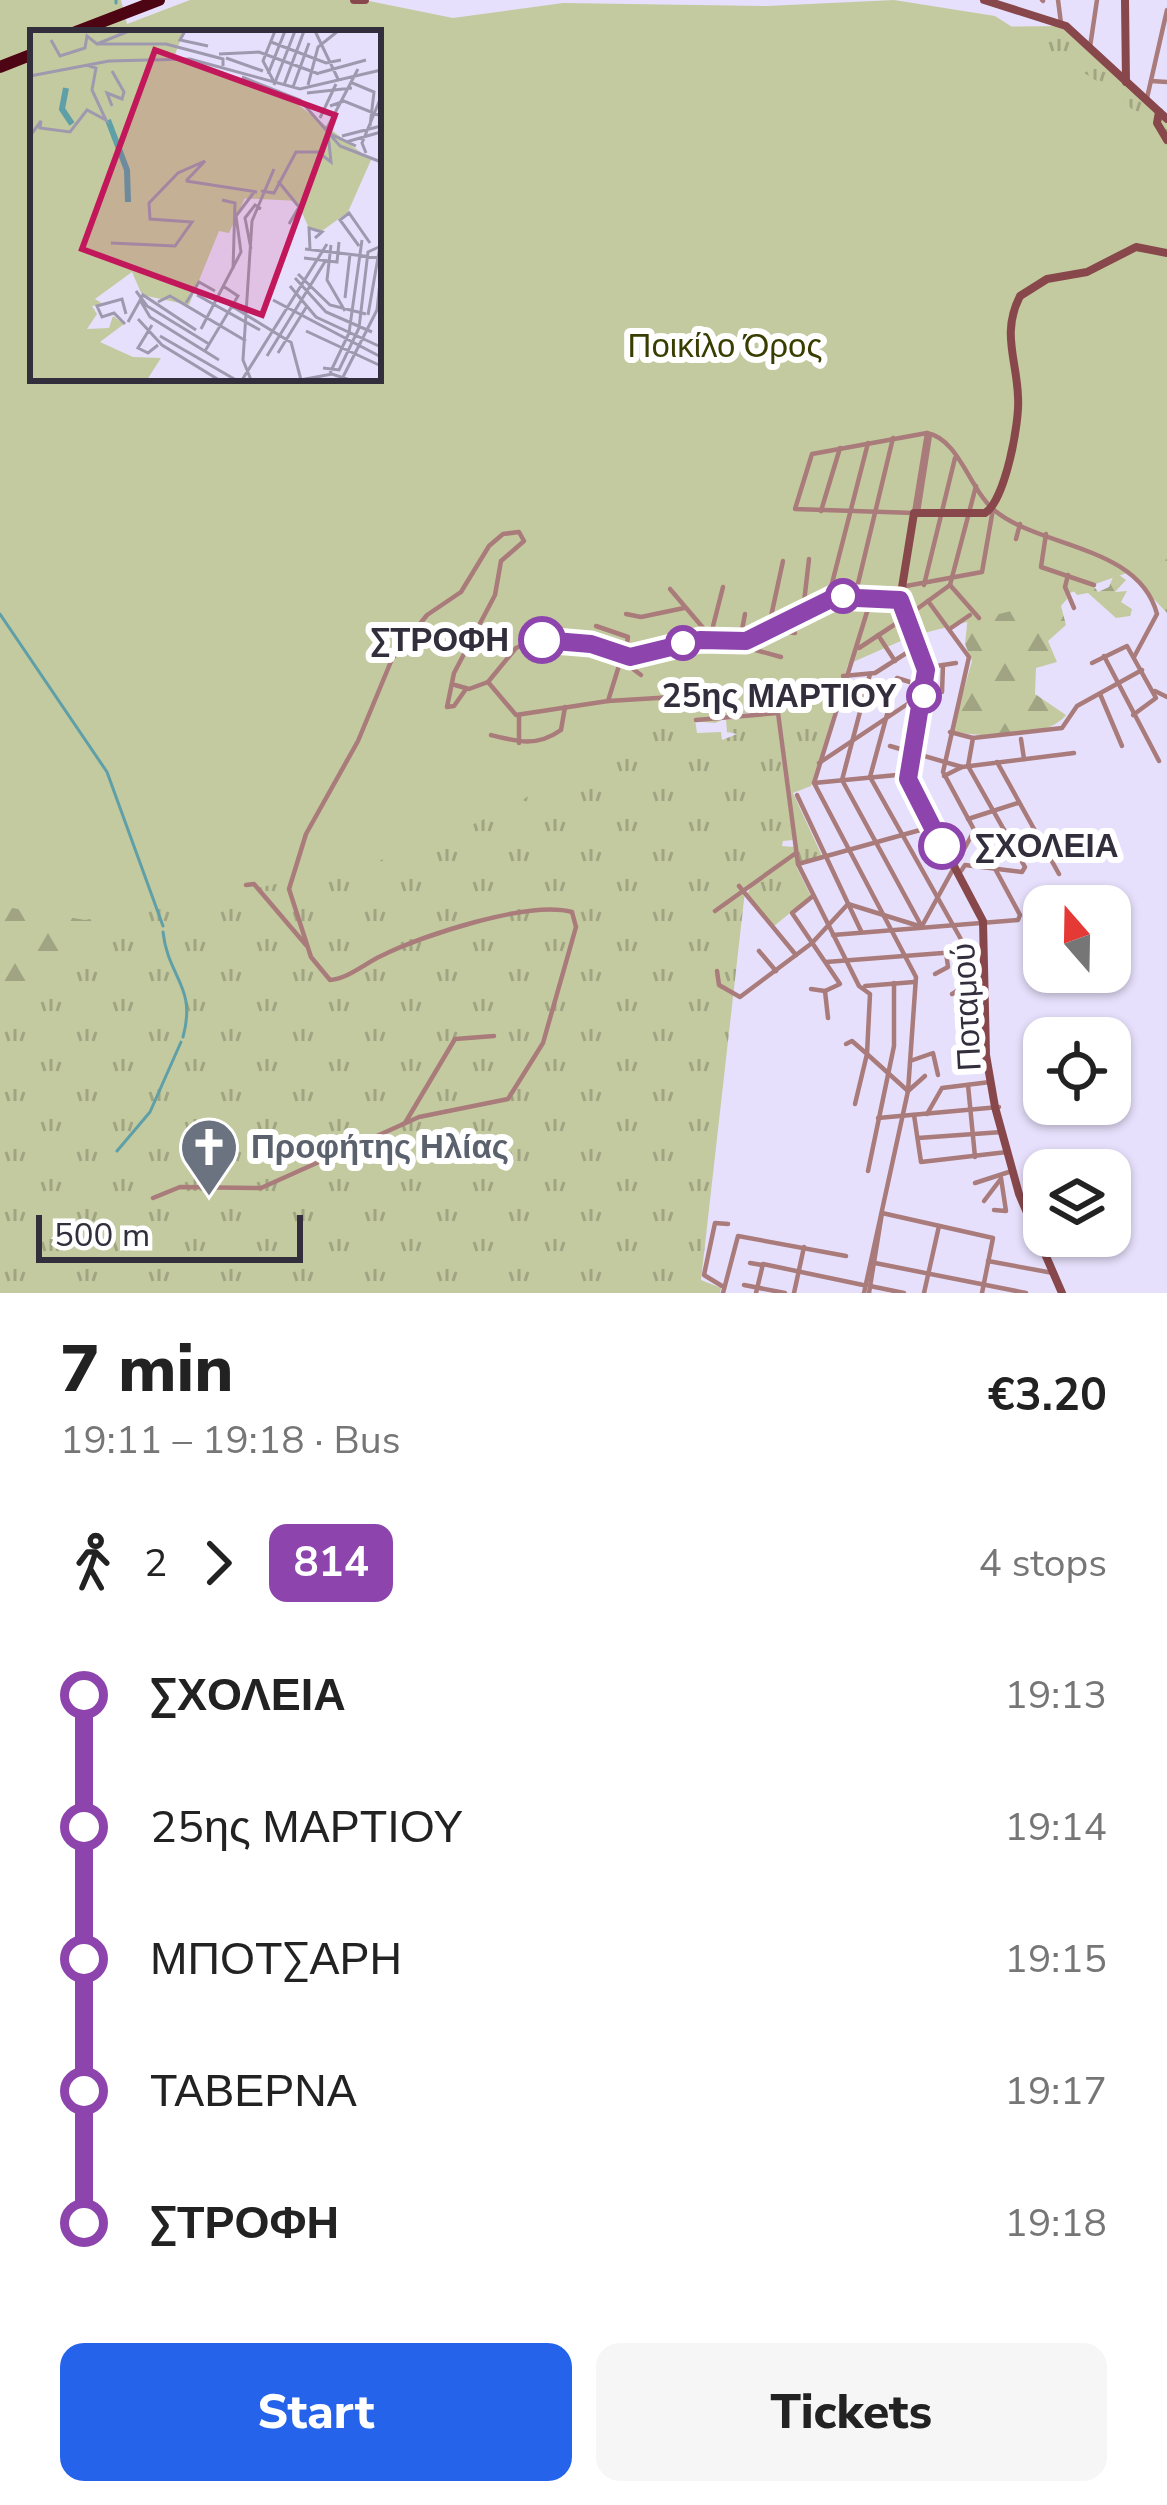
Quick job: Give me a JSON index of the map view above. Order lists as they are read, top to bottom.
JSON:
{
  "streets": {
    "street": ["Ποταμού"]
  },
  "parks": ["Ποικίλο Όρος"],
  "places": {
    "other": ["ΣΤΡΟΦΗ", "25ης ΜΑΡΤΙΟΥ", "ΣΧΟΛΕΙΑ"],
    "church": ["Προφήτης Ηλίας"]
  },
  "lines": ["bus line 814"],
  "scale_bar": "500 m",
  "north": "top",
  "page": {
    "scale": "500 m",
    "heading": ["7 min", "19:11 – 19:18 · Bus", "€3.20"],
    "legs": ["2", "814", "4 stops"],
    "list": [
      {
        "name": "ΣΧΟΛΕΙΑ",
        "value": "19:13"
      },
      {
        "name": "25ης ΜΑΡΤΙΟΥ",
        "value": "19:14"
      },
      {
        "name": "ΜΠΟΤΣΑΡΗ",
        "value": "19:15"
      },
      {
        "name": "ΤΑΒΕΡΝΑ",
        "value": "19:17"
      },
      {
        "name": "ΣΤΡΟΦΗ",
        "value": "19:18"
      }
    ],
    "buttons": ["Start", "Tickets"]
  }
}
